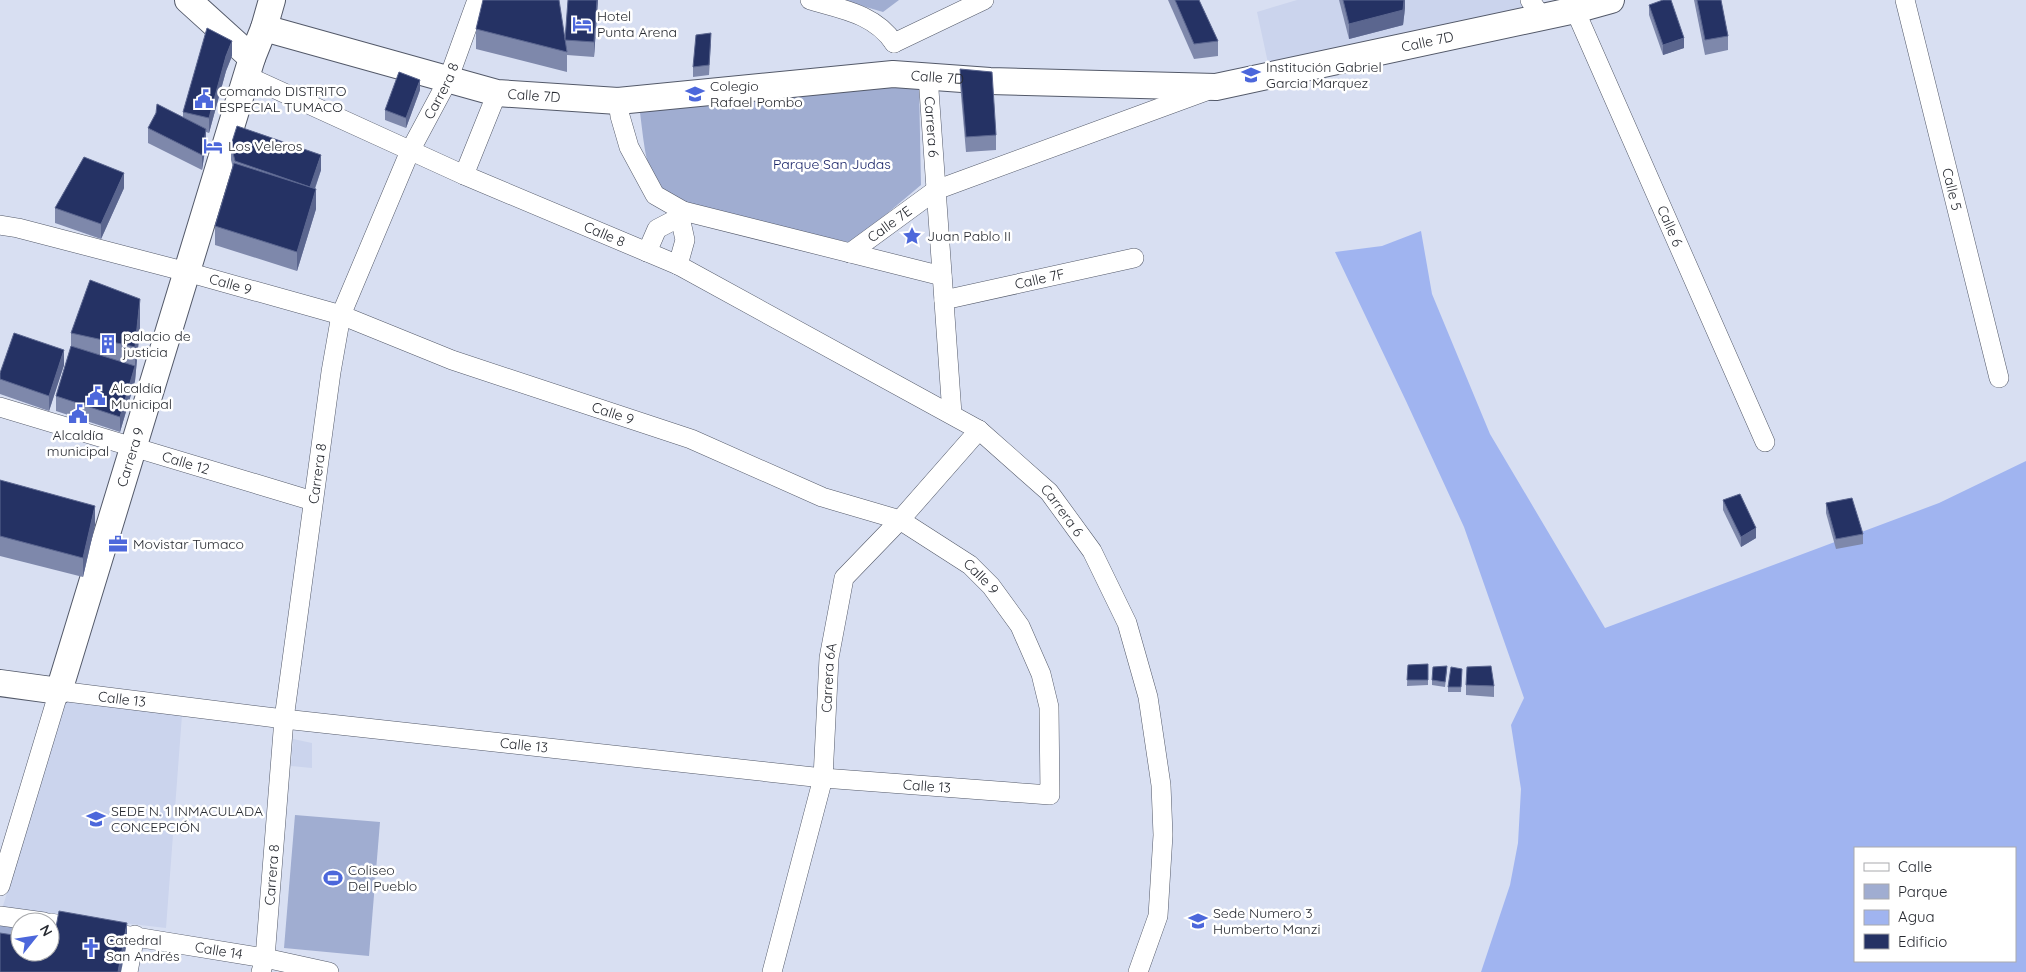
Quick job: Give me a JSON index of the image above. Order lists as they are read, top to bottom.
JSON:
{
  "streets": {
    "main road": [
      "Calle 7D",
      "Calle 8",
      "Carrera 9",
      "Calle 13"
    ],
    "street": [
      "Carrera 8",
      "Carrera 6",
      "Calle 5",
      "Calle 7E",
      "Calle 6",
      "Calle 7F",
      "Calle 9",
      "Calle 12",
      "Carrera 6A",
      "Calle 14"
    ]
  },
  "crossings": [
    ["Calle 7D", "Carrera 8"],
    ["Calle 7D", "Carrera 6"],
    ["Calle 7D", "Calle 7E"],
    ["Calle 7D", "Calle 6"],
    ["Calle 7D", "Carrera 9"],
    ["Carrera 8", "Calle 8"],
    ["Carrera 8", "Calle 9"],
    ["Carrera 8", "Calle 12"],
    ["Carrera 8", "Calle 13"],
    ["Carrera 8", "Calle 14"],
    ["Carrera 6", "Calle 7E"],
    ["Carrera 6", "Calle 8"],
    ["Carrera 6", "Calle 7F"],
    ["Carrera 6", "Carrera 6A"],
    ["Calle 8", "Carrera 9"],
    ["Calle 9", "Carrera 9"],
    ["Calle 9", "Carrera 6A"],
    ["Calle 9", "Calle 13"],
    ["Carrera 9", "Calle 12"],
    ["Carrera 9", "Calle 13"],
    ["Carrera 6A", "Calle 13"]
  ],
  "parks": ["Parque San Judas"],
  "places": {
    "hotel": ["Hotel Punta Arena", "Los Veleros"],
    "school or university": [
      "Institución Gabriel Garcia Marquez",
      "Colegio Rafael Pombo",
      "SEDE N. 1 INMACULADA CONCEPCIÓN",
      "Sede Numero 3 Humberto Manzi"
    ],
    "public building": ["comando DISTRITO ESPECIAL TUMACO", "Alcaldía Municipal", "Alcaldía municipal"],
    "place": ["Juan Pablo II"],
    "building": ["palacio de justicia"],
    "office": ["Movistar Tumaco"],
    "sports": ["Coliseo Del Pueblo"],
    "church": ["Catedral San Andrés"]
  },
  "legend": [
    "Calle",
    "Parque",
    "Agua",
    "Edificio"
  ],
  "north": "top right"
}
